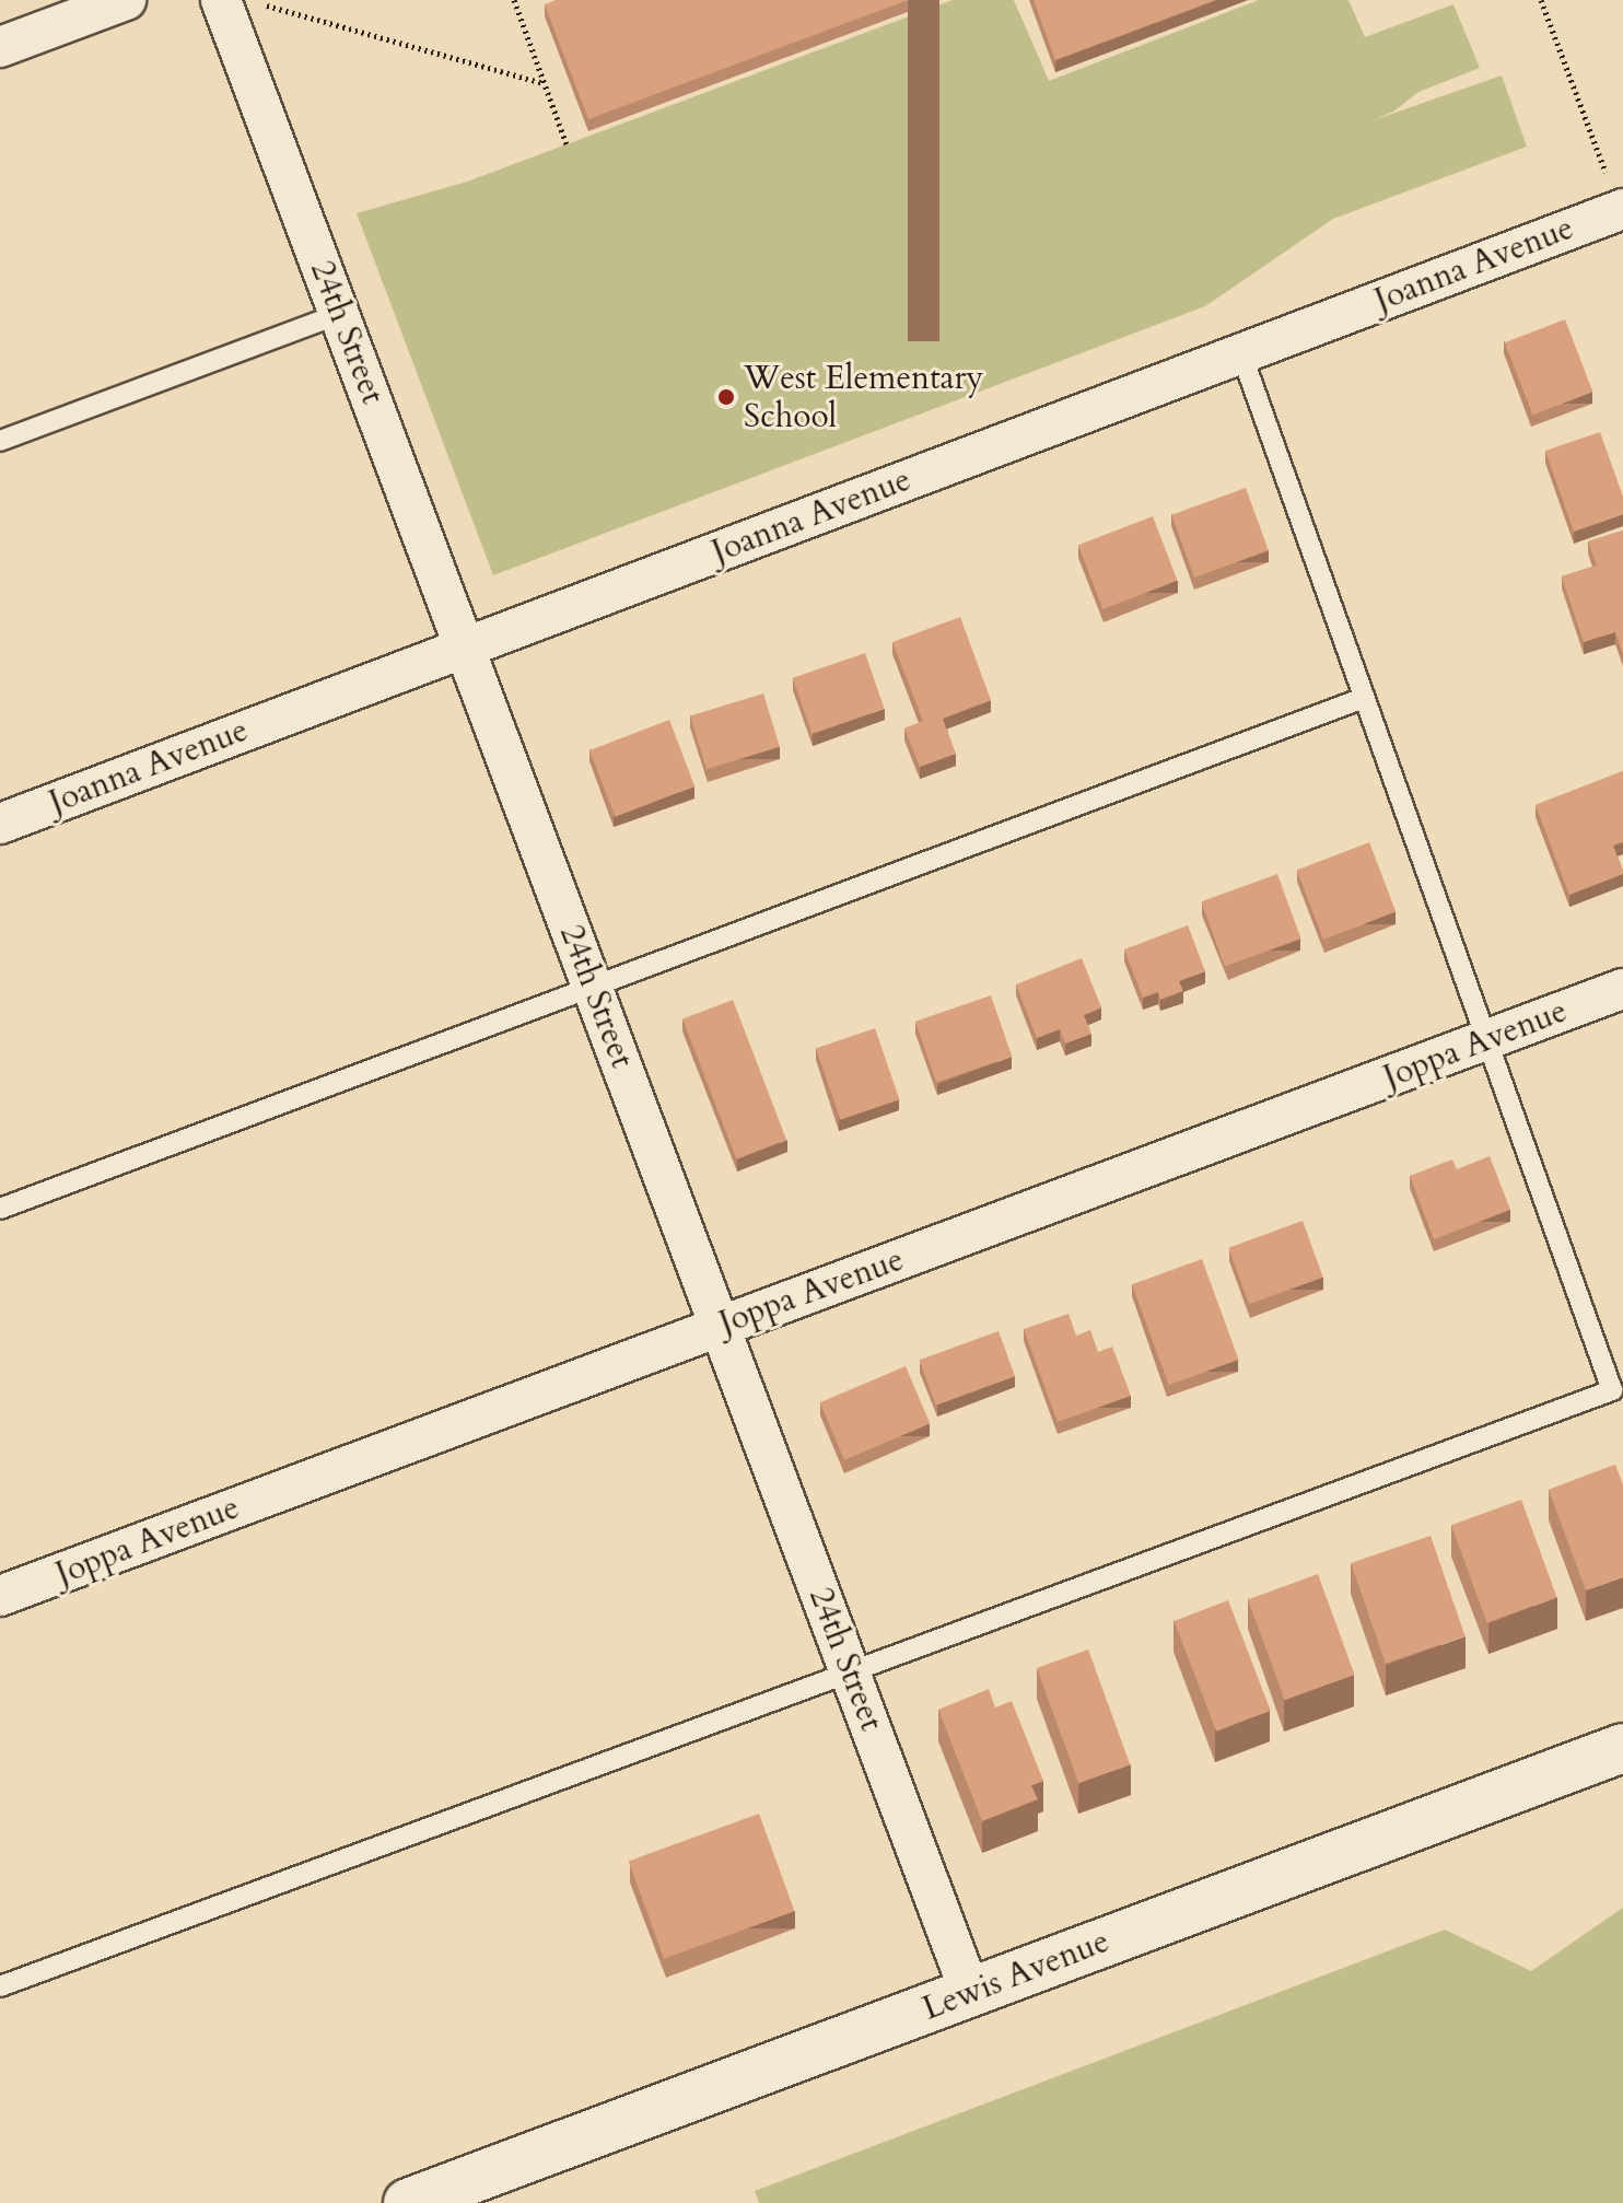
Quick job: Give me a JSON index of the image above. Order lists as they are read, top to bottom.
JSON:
{
  "streets": {
    "main road": ["Lewis Avenue"],
    "street": ["Joanna Avenue", "24th Street", "Joppa Avenue"]
  },
  "crossings": [
    ["Joanna Avenue", "24th Street"],
    ["24th Street", "Joppa Avenue"],
    ["24th Street", "Lewis Avenue"]
  ],
  "places": ["West Elementary School"]
}
